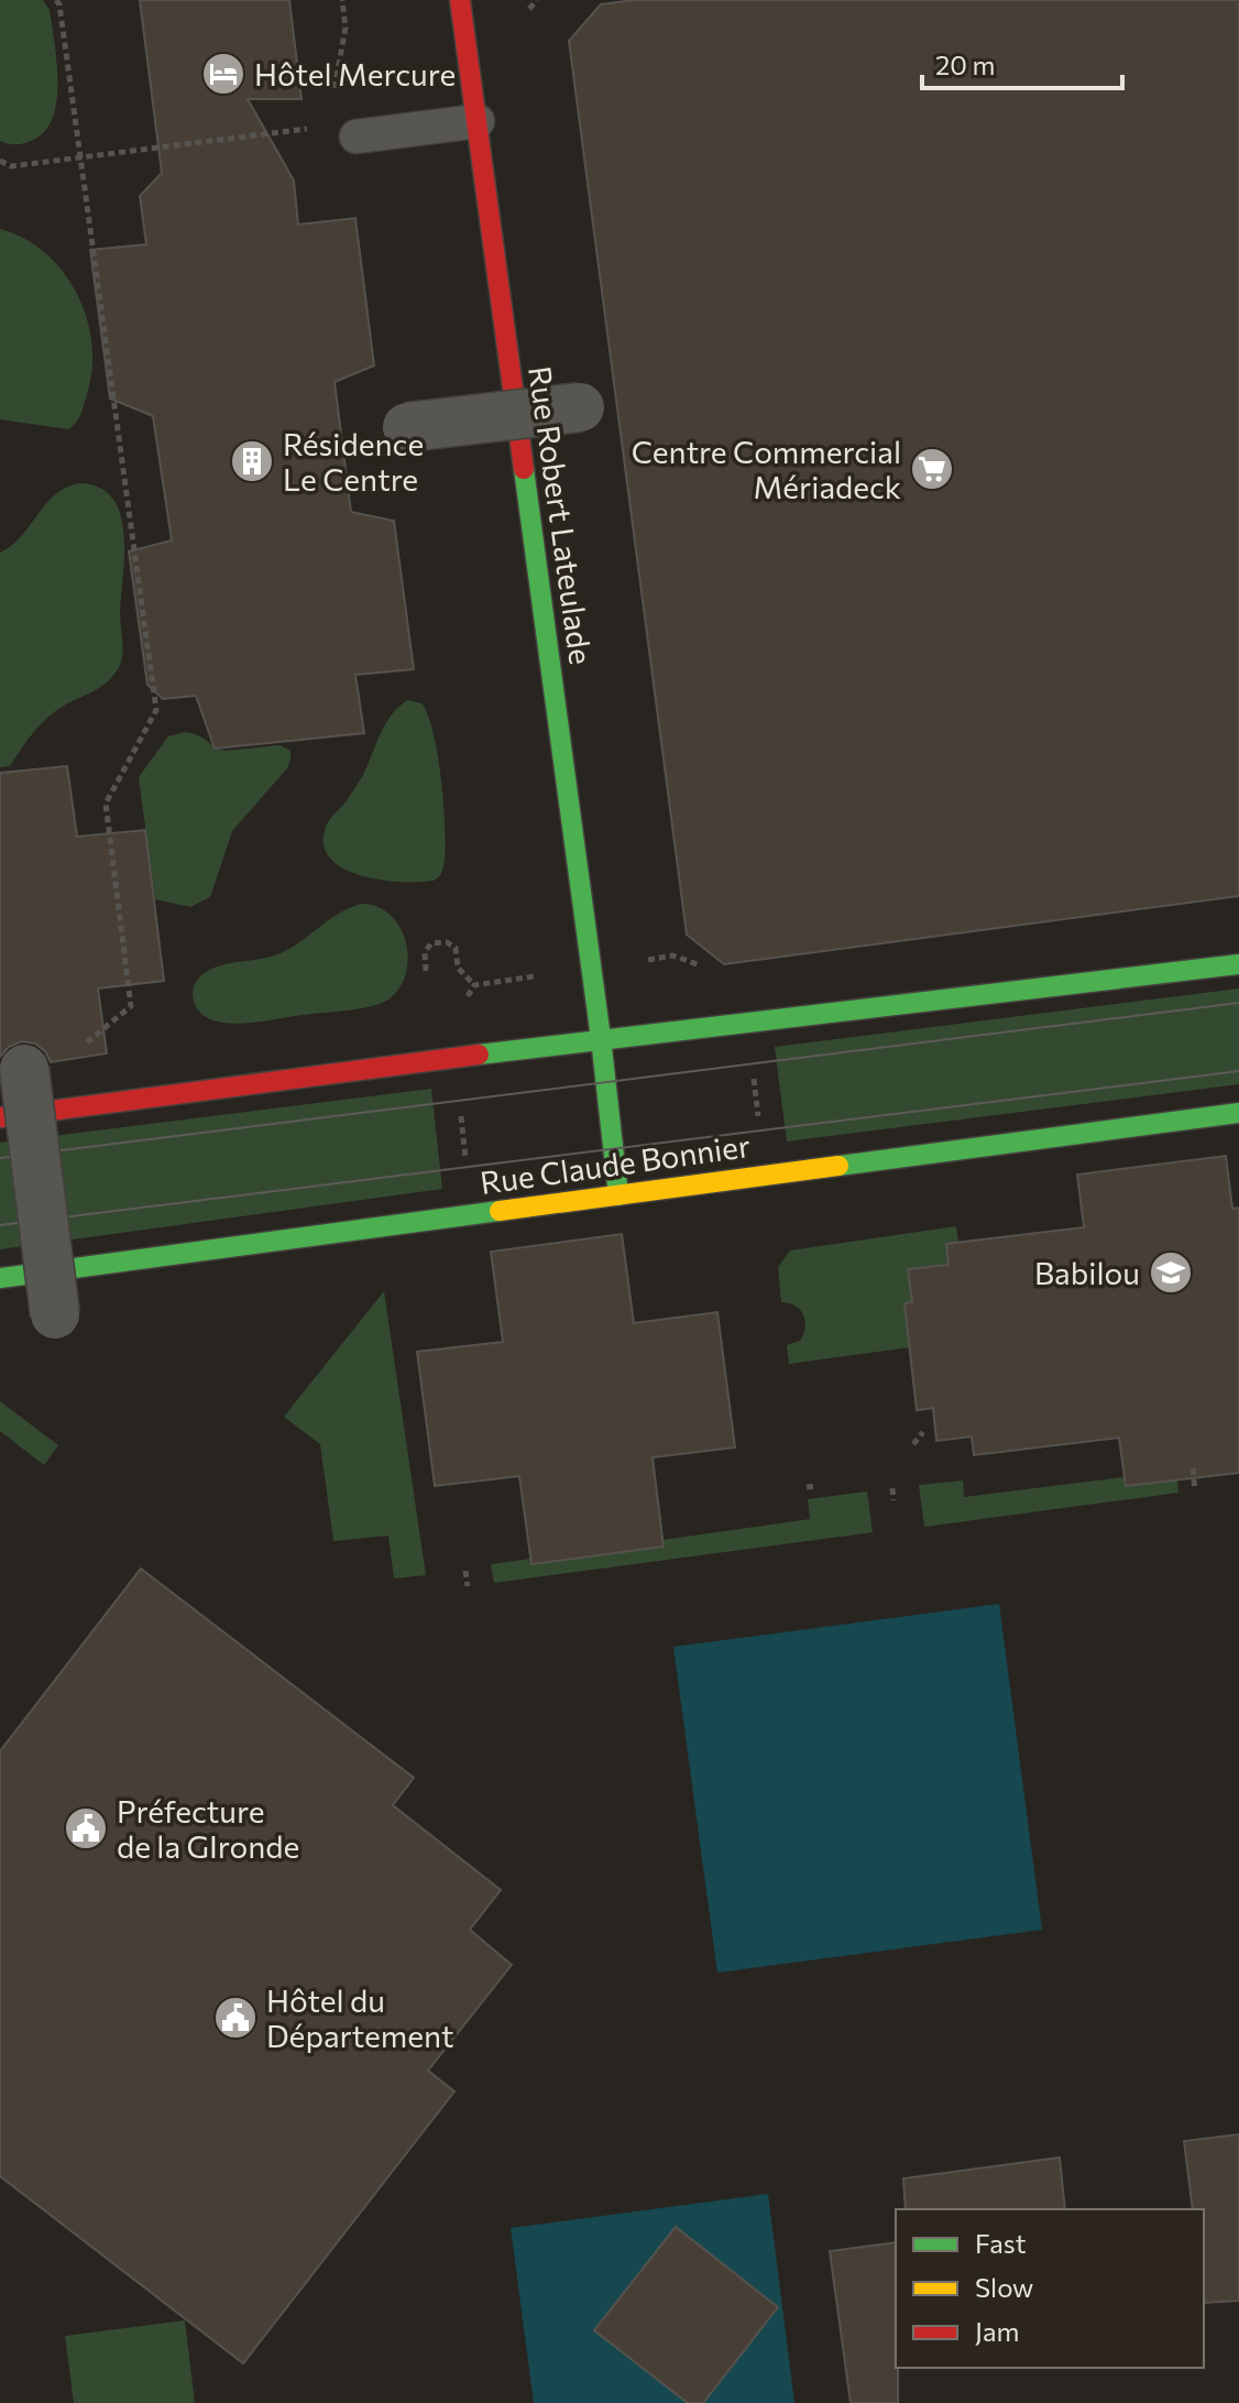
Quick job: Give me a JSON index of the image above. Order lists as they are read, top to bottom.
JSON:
{
  "streets": {
    "street": ["Rue Robert Lateulade", "Rue Claude Bonnier"]
  },
  "crossings": [
    ["Rue Robert Lateulade", "Rue Claude Bonnier"]
  ],
  "places": {
    "hotel": ["Hôtel Mercure"],
    "building": ["Résidence Le Centre"],
    "supermarket": ["Centre Commercial Mériadeck"],
    "school or university": ["Babilou"],
    "public building": ["Préfecture de la GIronde", "Hôtel du Département"]
  },
  "legend": ["Fast", "Slow", "Jam"],
  "scale_bar": "20 m"
}
